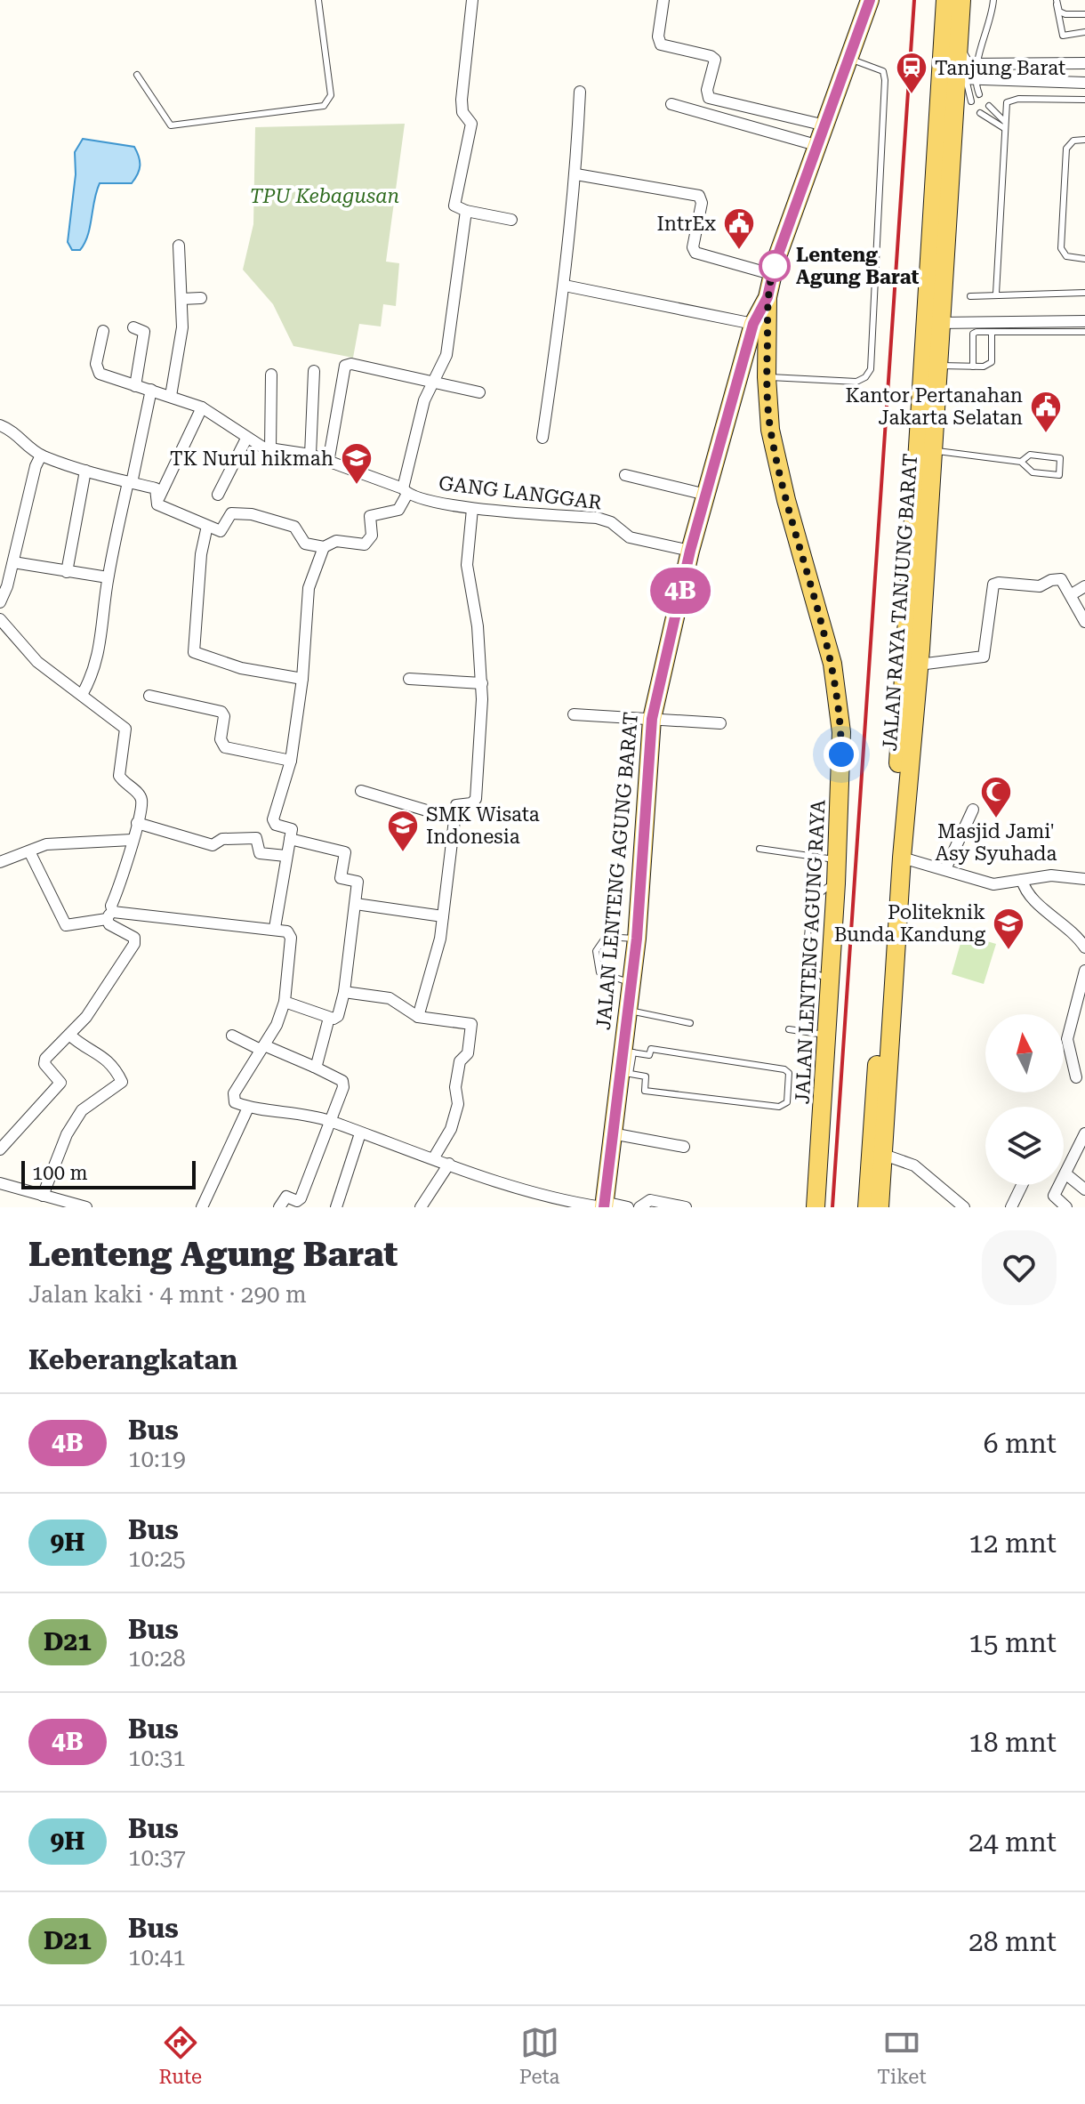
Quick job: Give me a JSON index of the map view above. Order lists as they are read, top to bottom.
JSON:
{
  "streets": {
    "main road": ["JALAN RAYA TANJUNG BARAT", "JALAN LENTENG AGUNG BARAT", "JALAN LENTENG AGUNG RAYA"],
    "street": ["GANG LANGGAR"]
  },
  "crossings": [
    ["GANG LANGGAR", "JALAN LENTENG AGUNG BARAT"],
    ["JALAN LENTENG AGUNG BARAT", "JALAN LENTENG AGUNG RAYA"]
  ],
  "parks": ["TPU Kebagusan"],
  "places": {
    "station": ["Tanjung Barat"],
    "public building": ["IntrEx", "Kantor Pertanahan Jakarta Selatan"],
    "other": ["Lenteng Agung Barat"],
    "school or university": ["TK Nurul hikmah", "SMK Wisata Indonesia", "Politeknik Bunda Kandung"],
    "mosque": ["Masjid Jami' Asy Syuhada"]
  },
  "lines": ["bus line 4B"],
  "scale_bar": "100 m",
  "north": "top",
  "page": {
    "on_map": "4B",
    "scale": "100 m",
    "heading": [
      ["Lenteng Agung Barat", "Jalan kaki · 4 mnt · 290 m"],
      "Keberangkatan"
    ],
    "list": [
      {
        "mark": "4B",
        "name": "Bus",
        "note": "10:19",
        "value": "6 mnt"
      },
      {
        "mark": "9H",
        "name": "Bus",
        "note": "10:25",
        "value": "12 mnt"
      },
      {
        "mark": "D21",
        "name": "Bus",
        "note": "10:28",
        "value": "15 mnt"
      },
      {
        "mark": "4B",
        "name": "Bus",
        "note": "10:31",
        "value": "18 mnt"
      },
      {
        "mark": "9H",
        "name": "Bus",
        "note": "10:37",
        "value": "24 mnt"
      },
      {
        "mark": "D21",
        "name": "Bus",
        "note": "10:41",
        "value": "28 mnt"
      }
    ],
    "tabs": ["Rute", "Peta", "Tiket"]
  }
}
